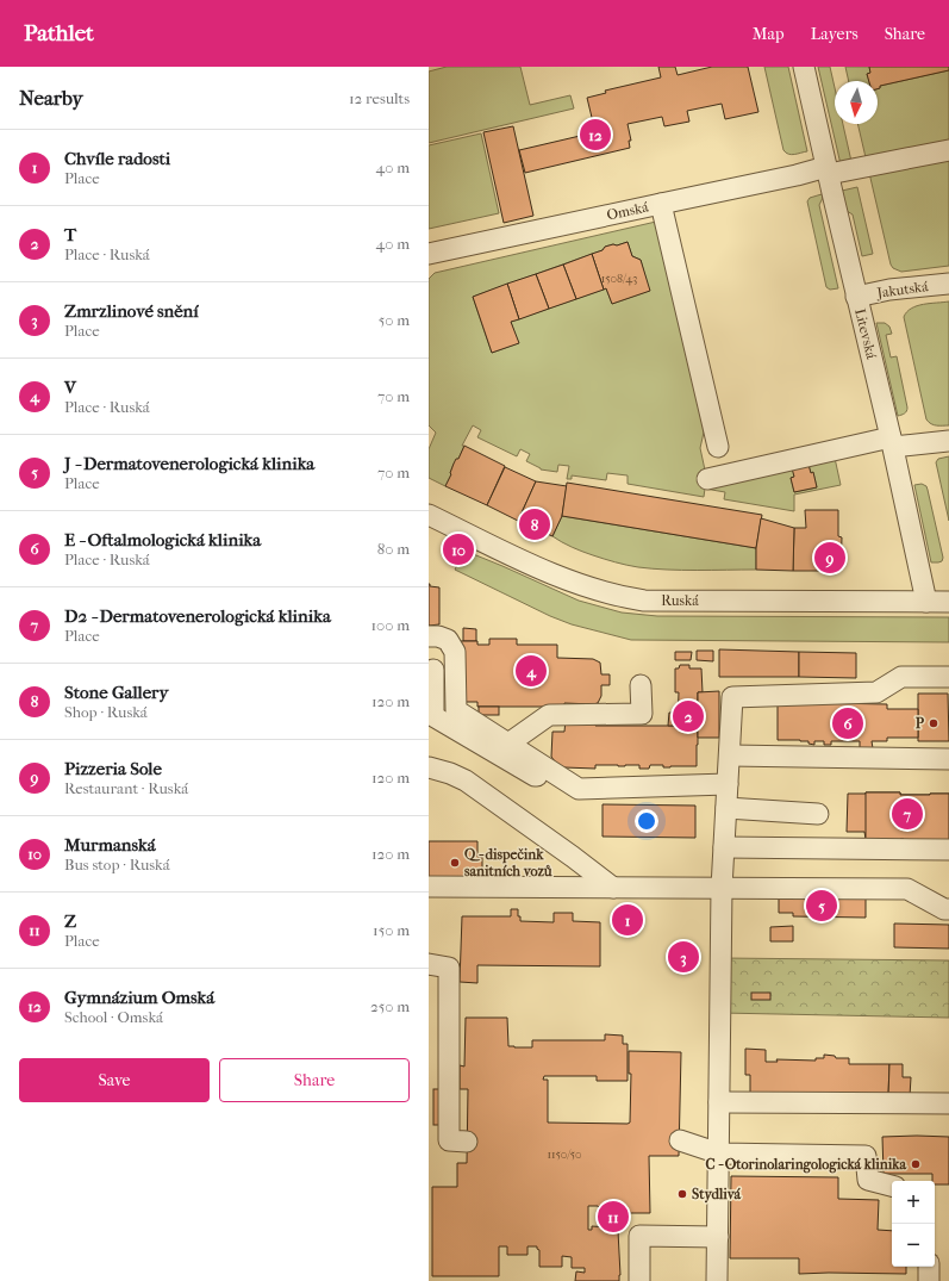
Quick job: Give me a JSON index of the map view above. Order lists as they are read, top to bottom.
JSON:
{
  "streets": {
    "street": [
      "Omská",
      "Jakutská",
      "Litevská",
      "Ruská"
    ]
  },
  "crossings": [
    ["Omská", "Litevská"],
    ["Jakutská", "Litevská"],
    ["Litevská", "Ruská"]
  ],
  "places": [
    "P",
    "Q - dispečink sanitních vozů",
    "C - Otorinolaringologická klinika",
    "Stydlivá"
  ],
  "house_numbers": ["1508/43", "1150/50"],
  "north": "bottom",
  "page": {
    "header": "Pathlet",
    "nav": ["Map", "Layers", "Share"],
    "heading": ["Nearby", "12 results"],
    "pins": [
      "12",
      "8",
      "10",
      "9",
      "4",
      "2",
      "6",
      "7",
      "5",
      "1",
      "3",
      "11"
    ],
    "list": [
      {
        "mark": "1",
        "name": "Chvíle radosti",
        "note": "Place",
        "value": "40 m"
      },
      {
        "mark": "2",
        "name": "T",
        "note": "Place · Ruská",
        "value": "40 m"
      },
      {
        "mark": "3",
        "name": "Zmrzlinové snění",
        "note": "Place",
        "value": "50 m"
      },
      {
        "mark": "4",
        "name": "V",
        "note": "Place · Ruská",
        "value": "70 m"
      },
      {
        "mark": "5",
        "name": "J - Dermatovenerologická klinika",
        "note": "Place",
        "value": "70 m"
      },
      {
        "mark": "6",
        "name": "E - Oftalmologická klinika",
        "note": "Place · Ruská",
        "value": "80 m"
      },
      {
        "mark": "7",
        "name": "D2 - Dermatovenerologická klinika",
        "note": "Place",
        "value": "100 m"
      },
      {
        "mark": "8",
        "name": "Stone Gallery",
        "note": "Shop · Ruská",
        "value": "120 m"
      },
      {
        "mark": "9",
        "name": "Pizzeria Sole",
        "note": "Restaurant · Ruská",
        "value": "120 m"
      },
      {
        "mark": "10",
        "name": "Murmanská",
        "note": "Bus stop · Ruská",
        "value": "120 m"
      },
      {
        "mark": "11",
        "name": "Z",
        "note": "Place",
        "value": "150 m"
      },
      {
        "mark": "12",
        "name": "Gymnázium Omská",
        "note": "School · Omská",
        "value": "250 m"
      }
    ],
    "buttons": ["Save", "Share"],
    "map_buttons": ["+", "−"]
  }
}
